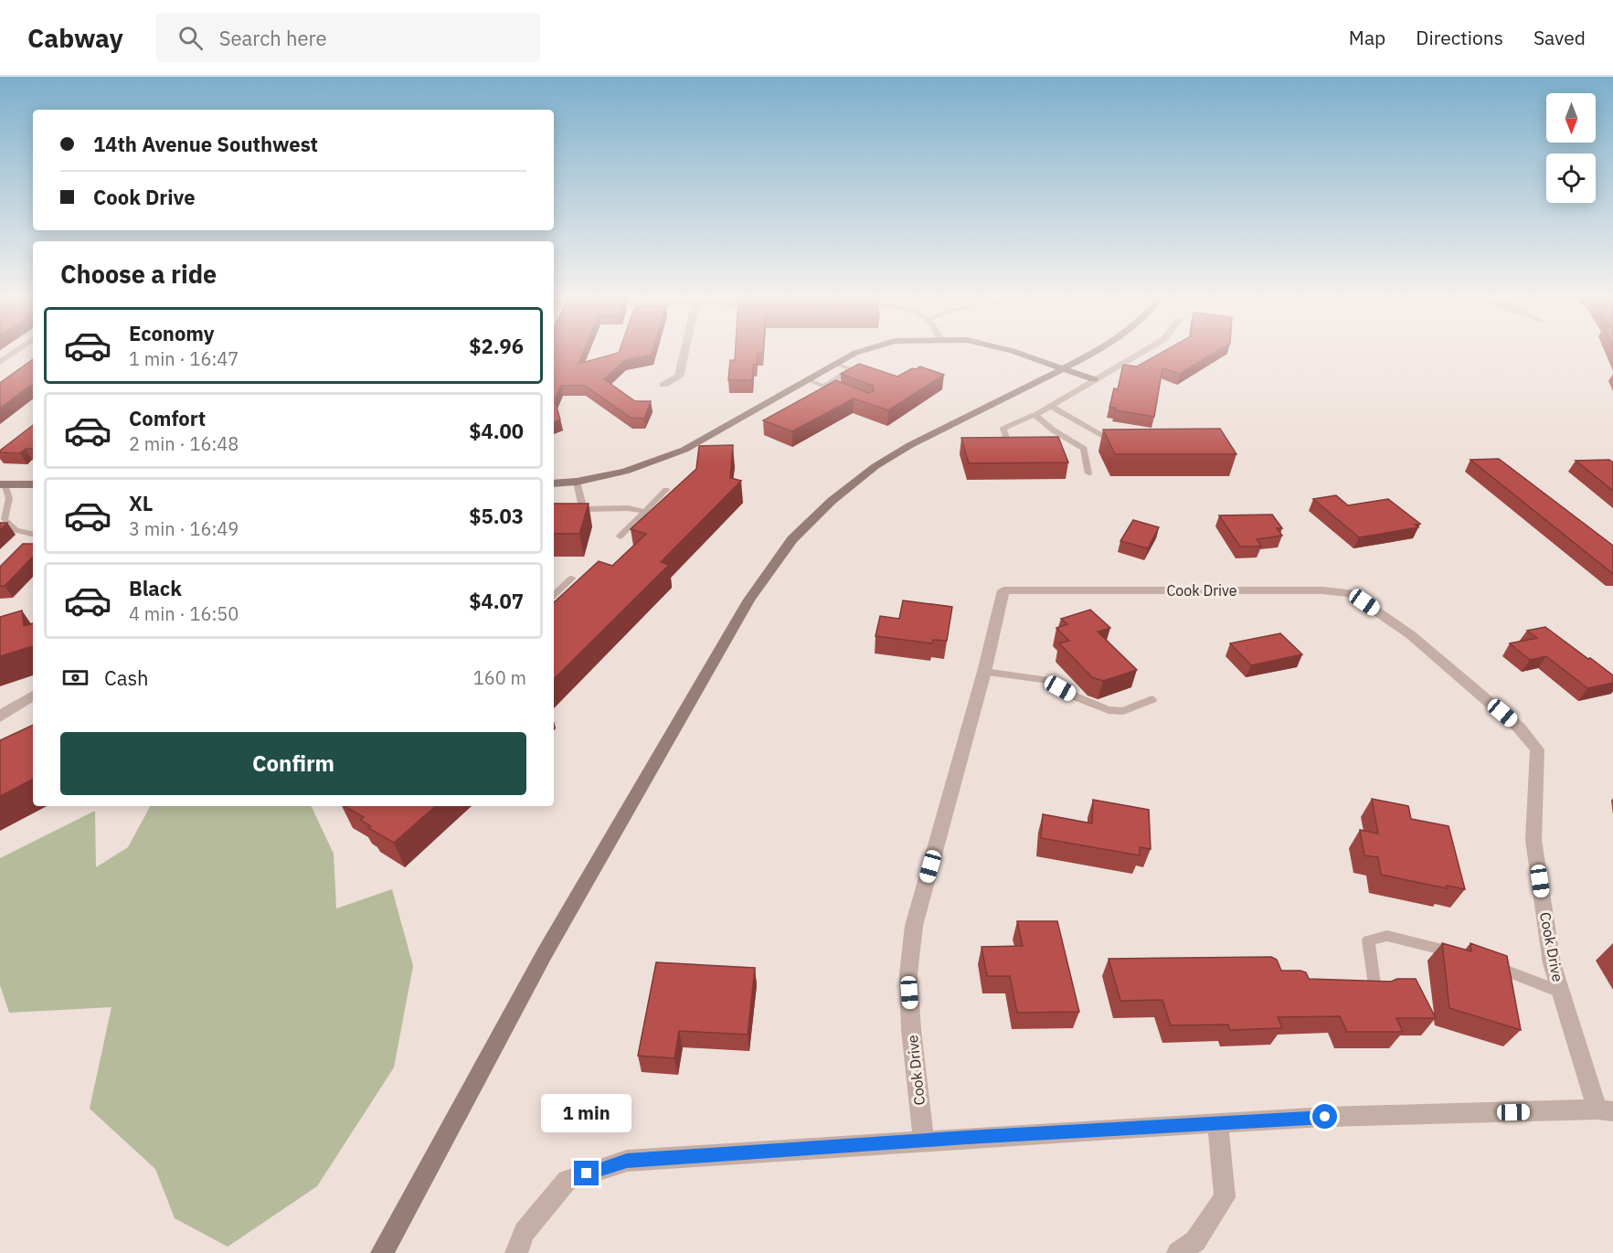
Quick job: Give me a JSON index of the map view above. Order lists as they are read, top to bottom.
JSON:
{
  "streets": {
    "street": ["Cook Drive"]
  },
  "north": "bottom",
  "page": {
    "header": "Cabway",
    "search": "Search here",
    "nav": ["Map", "Directions", "Saved"],
    "banner": ["14th Avenue Southwest", "Cook Drive"],
    "heading": "Choose a ride",
    "list": [
      {
        "name": "Economy",
        "note": "1 min · 16:47",
        "value": "$2.96"
      },
      {
        "name": "Comfort",
        "note": "2 min · 16:48",
        "value": "$4.00"
      },
      {
        "name": "XL",
        "note": "3 min · 16:49",
        "value": "$5.03"
      },
      {
        "name": "Black",
        "note": "4 min · 16:50",
        "value": "$4.07"
      }
    ],
    "pay": ["Cash", "160 m"],
    "buttons": "Confirm",
    "bubble": "1 min"
  }
}
